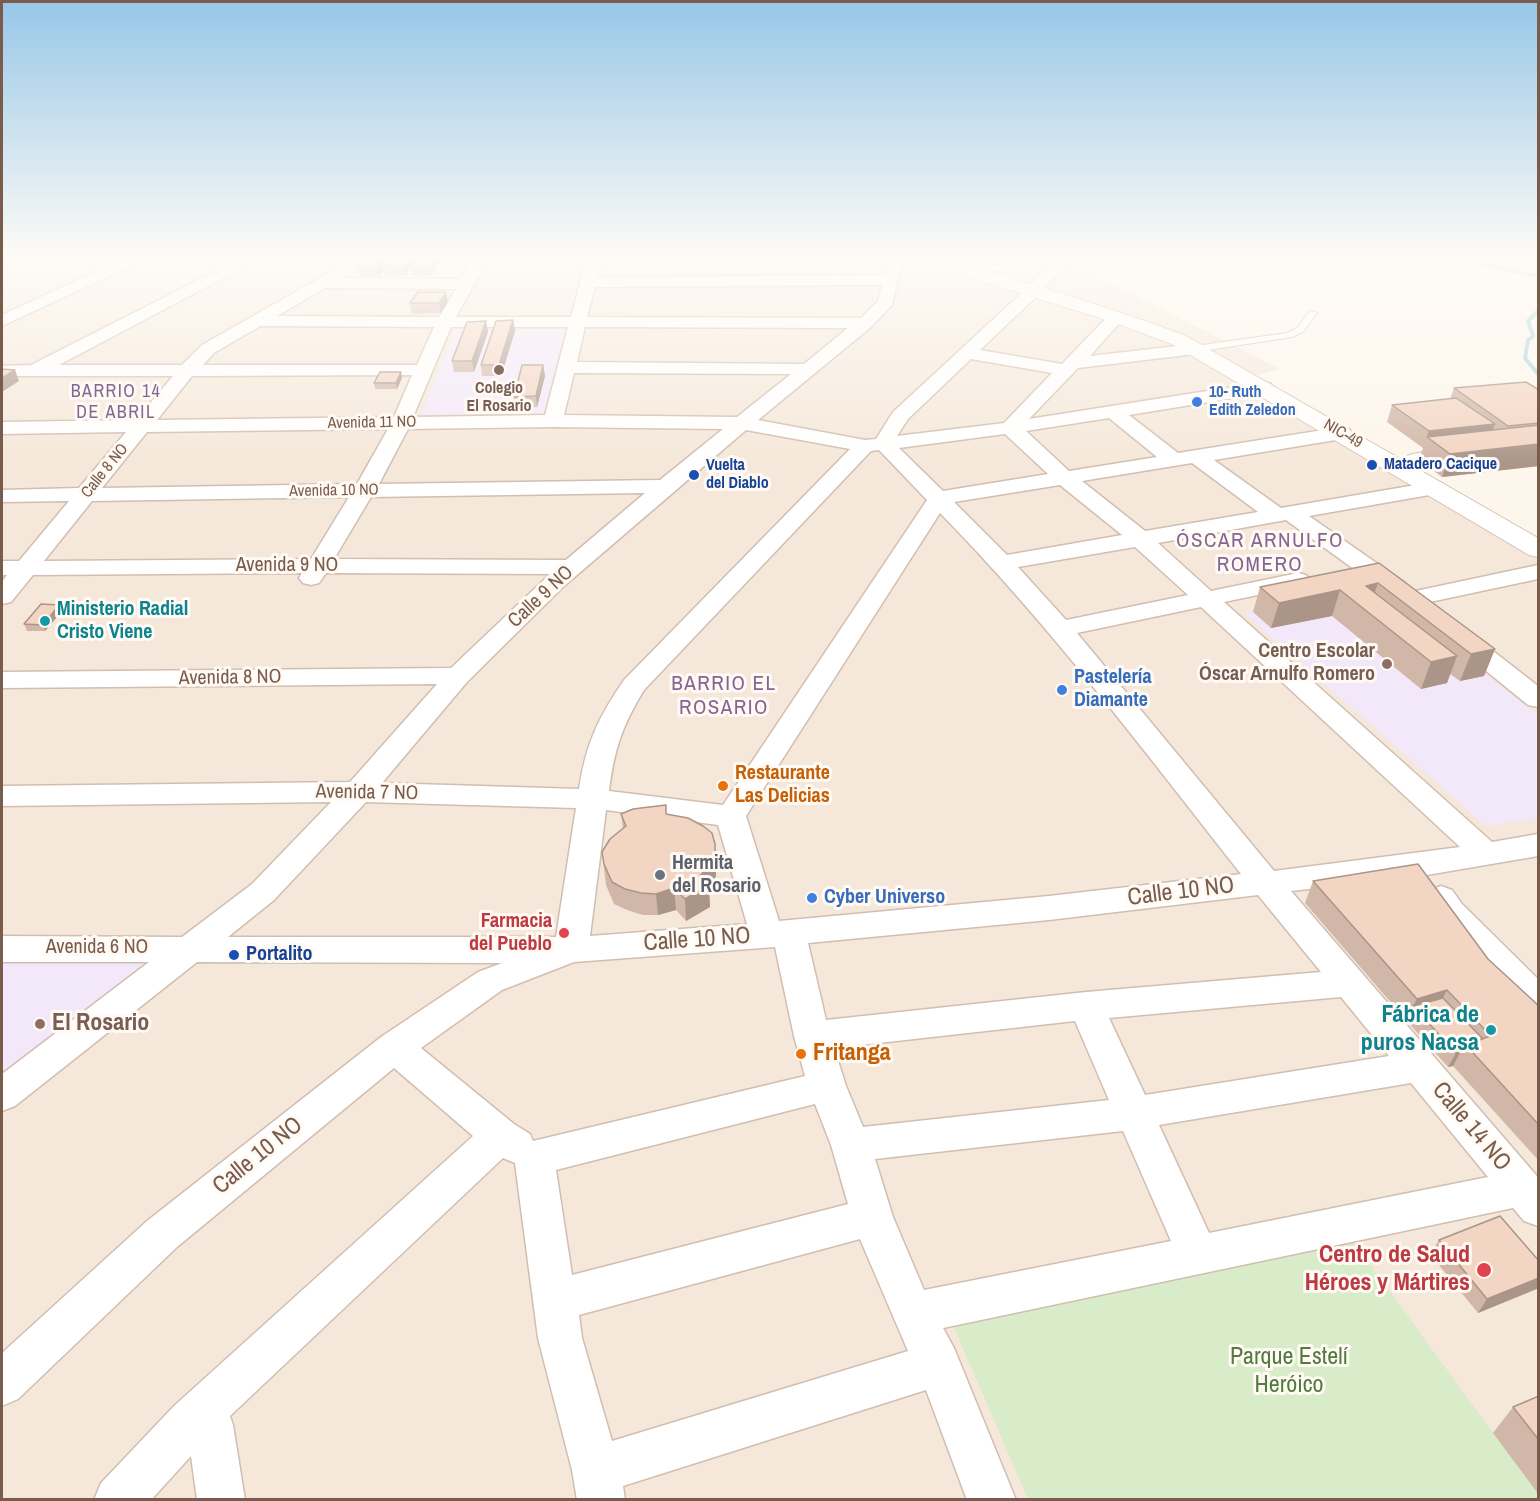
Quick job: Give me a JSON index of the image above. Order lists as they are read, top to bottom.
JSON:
{
  "streets": {
    "street": [
      "Avenida 11 NO",
      "NIC-49",
      "Calle 8 NO",
      "Avenida 10 NO",
      "Avenida 9 NO",
      "Calle 9 NO",
      "Avenida 8 NO",
      "Avenida 7 NO",
      "Calle 10 NO",
      "Avenida 6 NO",
      "Calle 14 NO"
    ]
  },
  "crossings": [
    ["Avenida 11 NO", "NIC-49"],
    ["Avenida 11 NO", "Calle 8 NO"],
    ["Avenida 11 NO", "Calle 9 NO"],
    ["Avenida 11 NO", "Calle 14 NO"],
    ["Calle 8 NO", "Avenida 10 NO"],
    ["Calle 8 NO", "Avenida 9 NO"],
    ["Avenida 10 NO", "Calle 9 NO"],
    ["Avenida 9 NO", "Calle 9 NO"],
    ["Calle 9 NO", "Avenida 8 NO"],
    ["Calle 9 NO", "Avenida 7 NO"],
    ["Calle 9 NO", "Avenida 6 NO"],
    ["Calle 10 NO", "Calle 14 NO"]
  ],
  "districts": ["BARRIO 14 DE ABRIL", "ÓSCAR ARNULFO ROMERO", "BARRIO EL ROSARIO"],
  "parks": ["Parque Estelí Heróico"],
  "places": [
    "Colegio El Rosario",
    "10- Ruth Edith Zeledon",
    "Matadero Cacique",
    "Vuelta del Diablo",
    "Ministerio Radial Cristo Viene",
    "Centro Escolar Óscar Arnulfo Romero",
    "Pastelería Diamante",
    "Restaurante Las Delicias",
    "Hermita del Rosario",
    "Cyber Universo",
    "Farmacia del Pueblo",
    "Portalito",
    "El Rosario",
    "Fábrica de puros Nacsa",
    "Fritanga",
    "Centro de Salud Héroes y Mártires"
  ]
}
